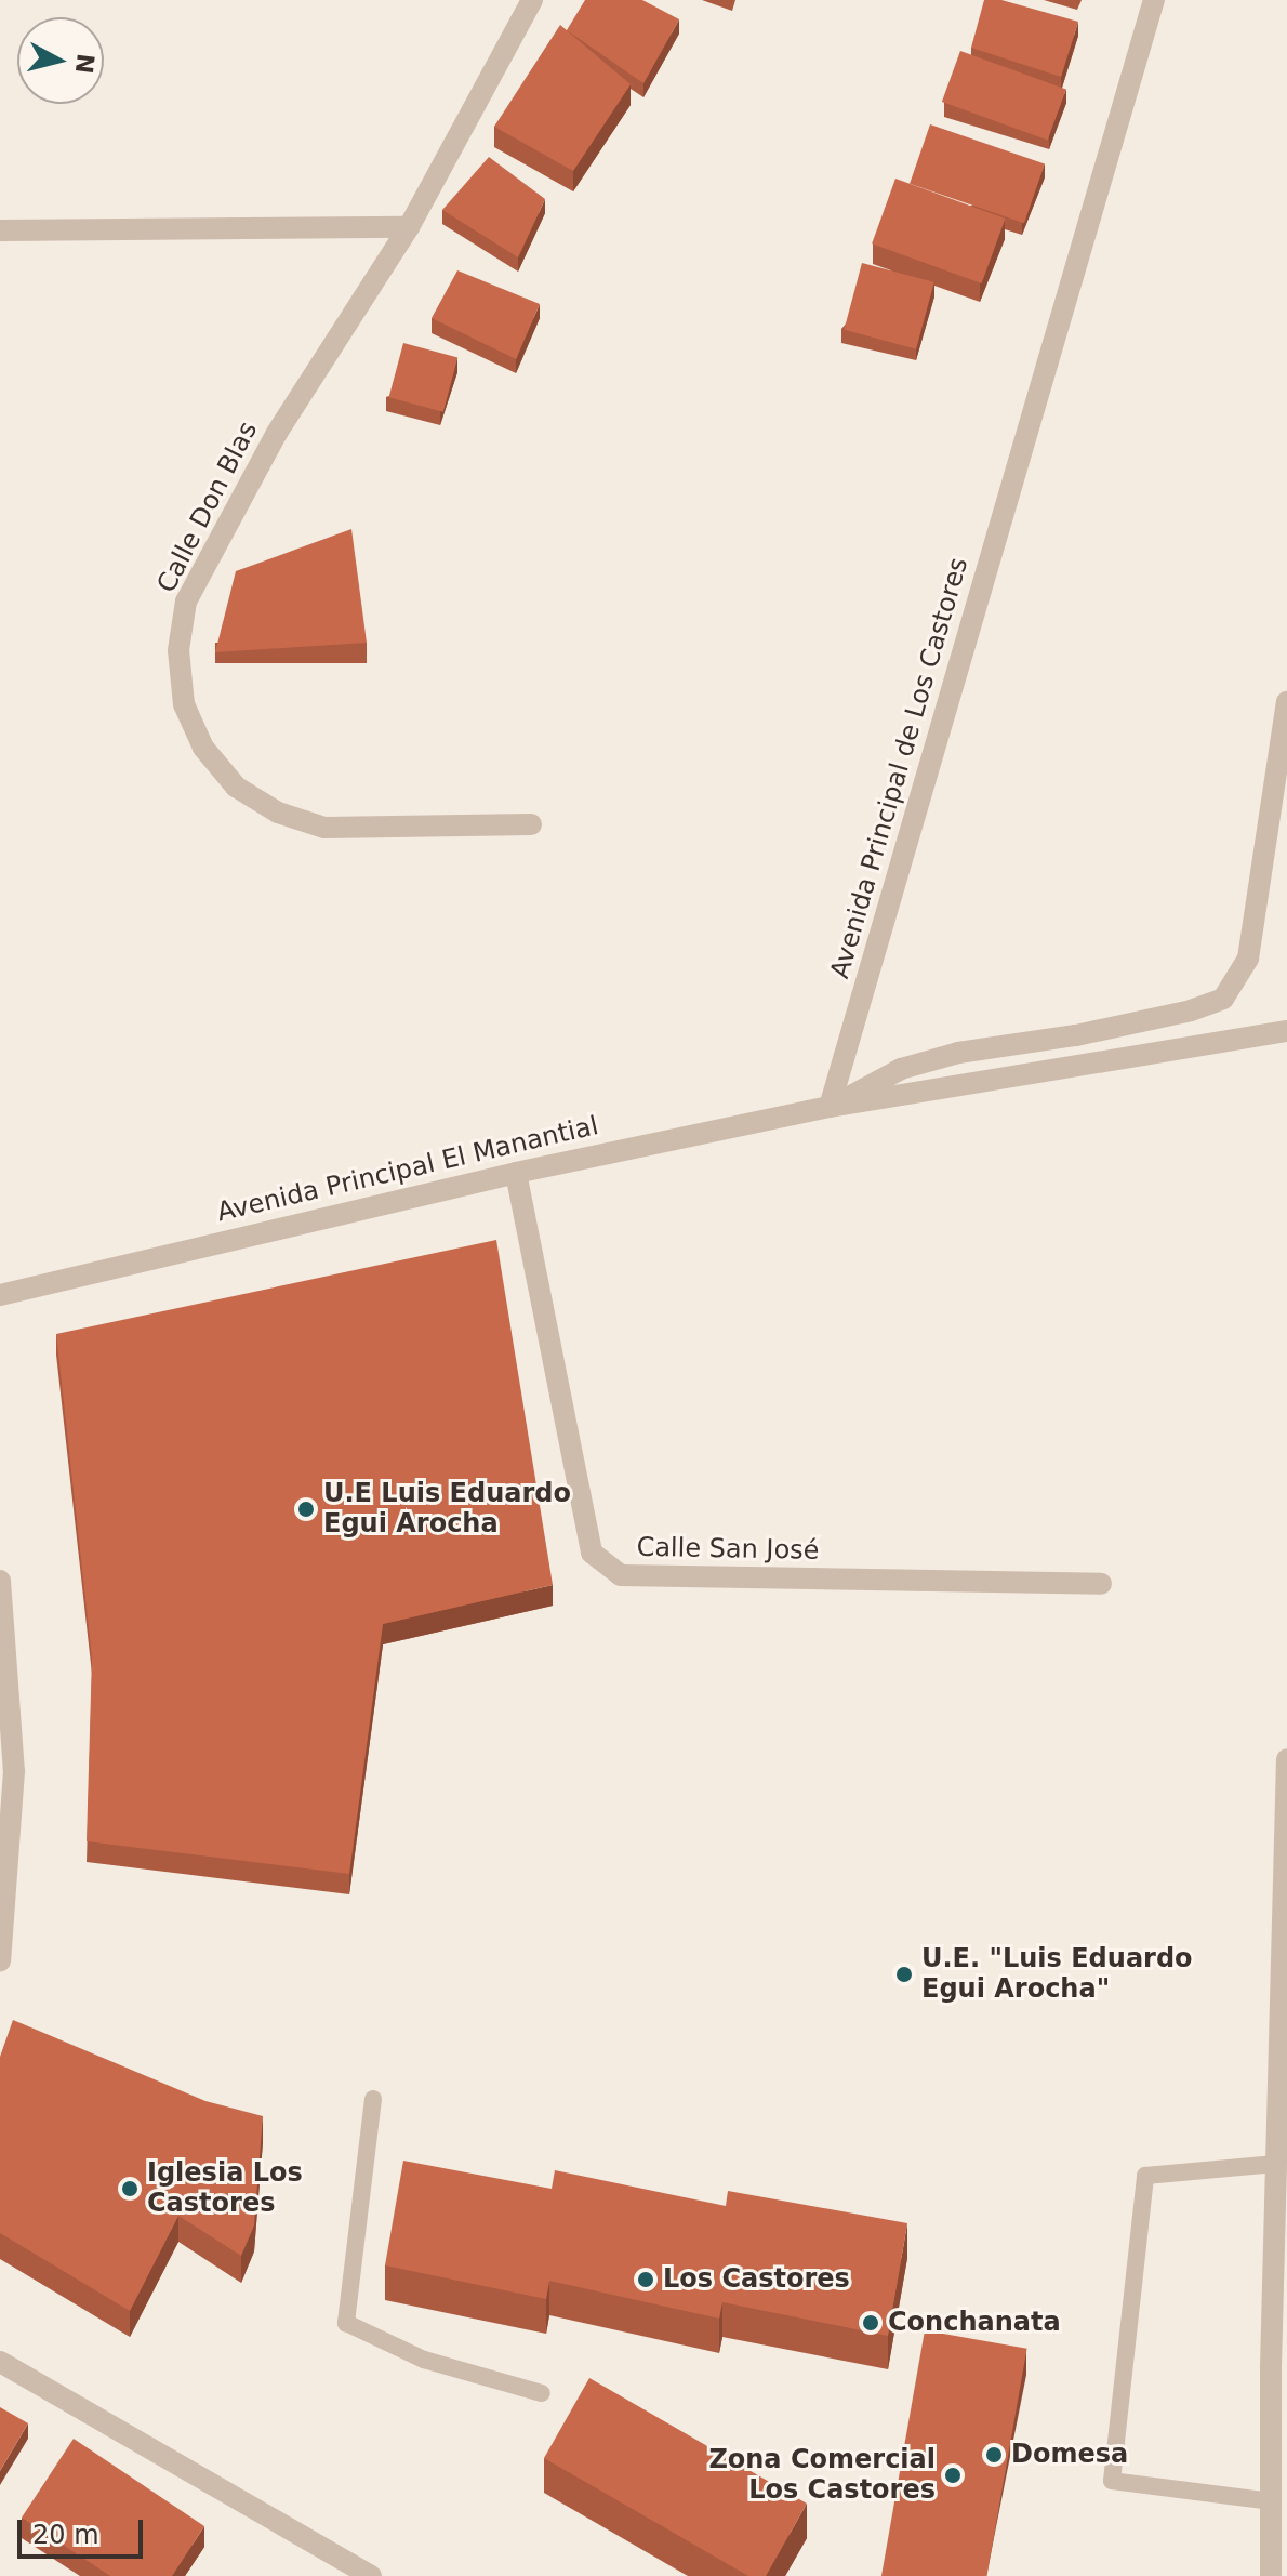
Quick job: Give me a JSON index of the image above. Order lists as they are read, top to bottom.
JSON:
{
  "streets": {
    "street": [
      "Calle Don Blas",
      "Avenida Principal de Los Castores",
      "Avenida Principal El Manantial",
      "Calle San José"
    ]
  },
  "crossings": [
    ["Avenida Principal de Los Castores", "Avenida Principal El Manantial"],
    ["Avenida Principal El Manantial", "Calle San José"]
  ],
  "places": [
    "U.E Luis Eduardo Egui Arocha",
    "U.E. \"Luis Eduardo Egui Arocha\"",
    "Iglesia Los Castores",
    "Los Castores",
    "Conchanata",
    "Domesa",
    "Zona Comercial Los Castores"
  ],
  "scale_bar": "20 m",
  "north": "right"
}
